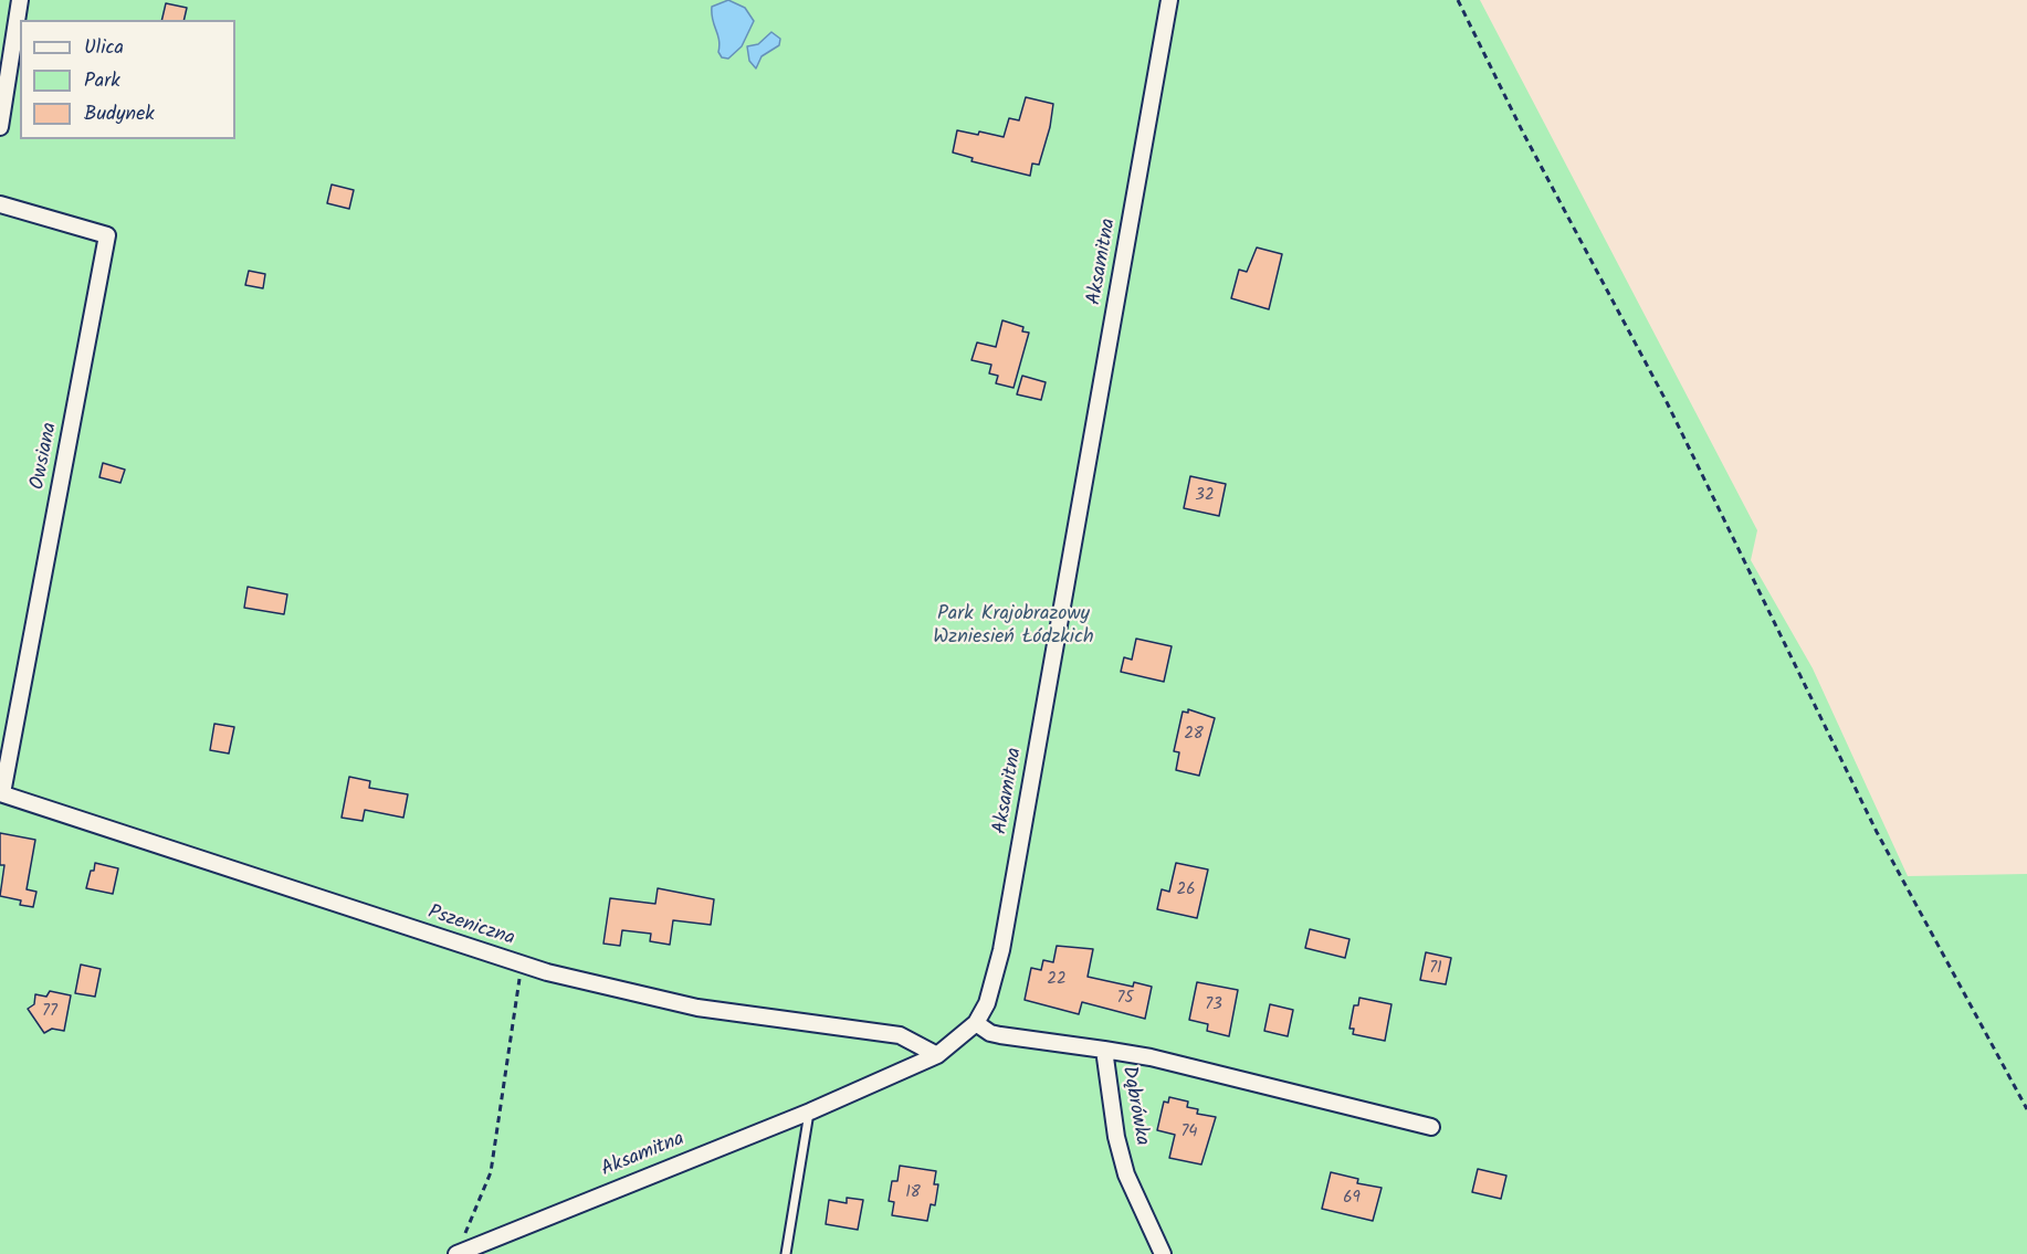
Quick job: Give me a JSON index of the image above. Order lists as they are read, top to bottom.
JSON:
{
  "streets": {
    "street": [
      "Aksamitna",
      "Owsiana",
      "Pszeniczna",
      "Dąbrówka"
    ]
  },
  "crossings": [
    ["Aksamitna", "Pszeniczna"],
    ["Aksamitna", "Dąbrówka"],
    ["Owsiana", "Pszeniczna"]
  ],
  "parks": ["Park Krajobrazowy Wzniesień Łódzkich"],
  "house_numbers": [
    "32",
    "28",
    "26",
    "71",
    "22",
    "75",
    "73",
    "77",
    "74",
    "18",
    "69"
  ],
  "legend": ["Ulica", "Park", "Budynek"]
}
